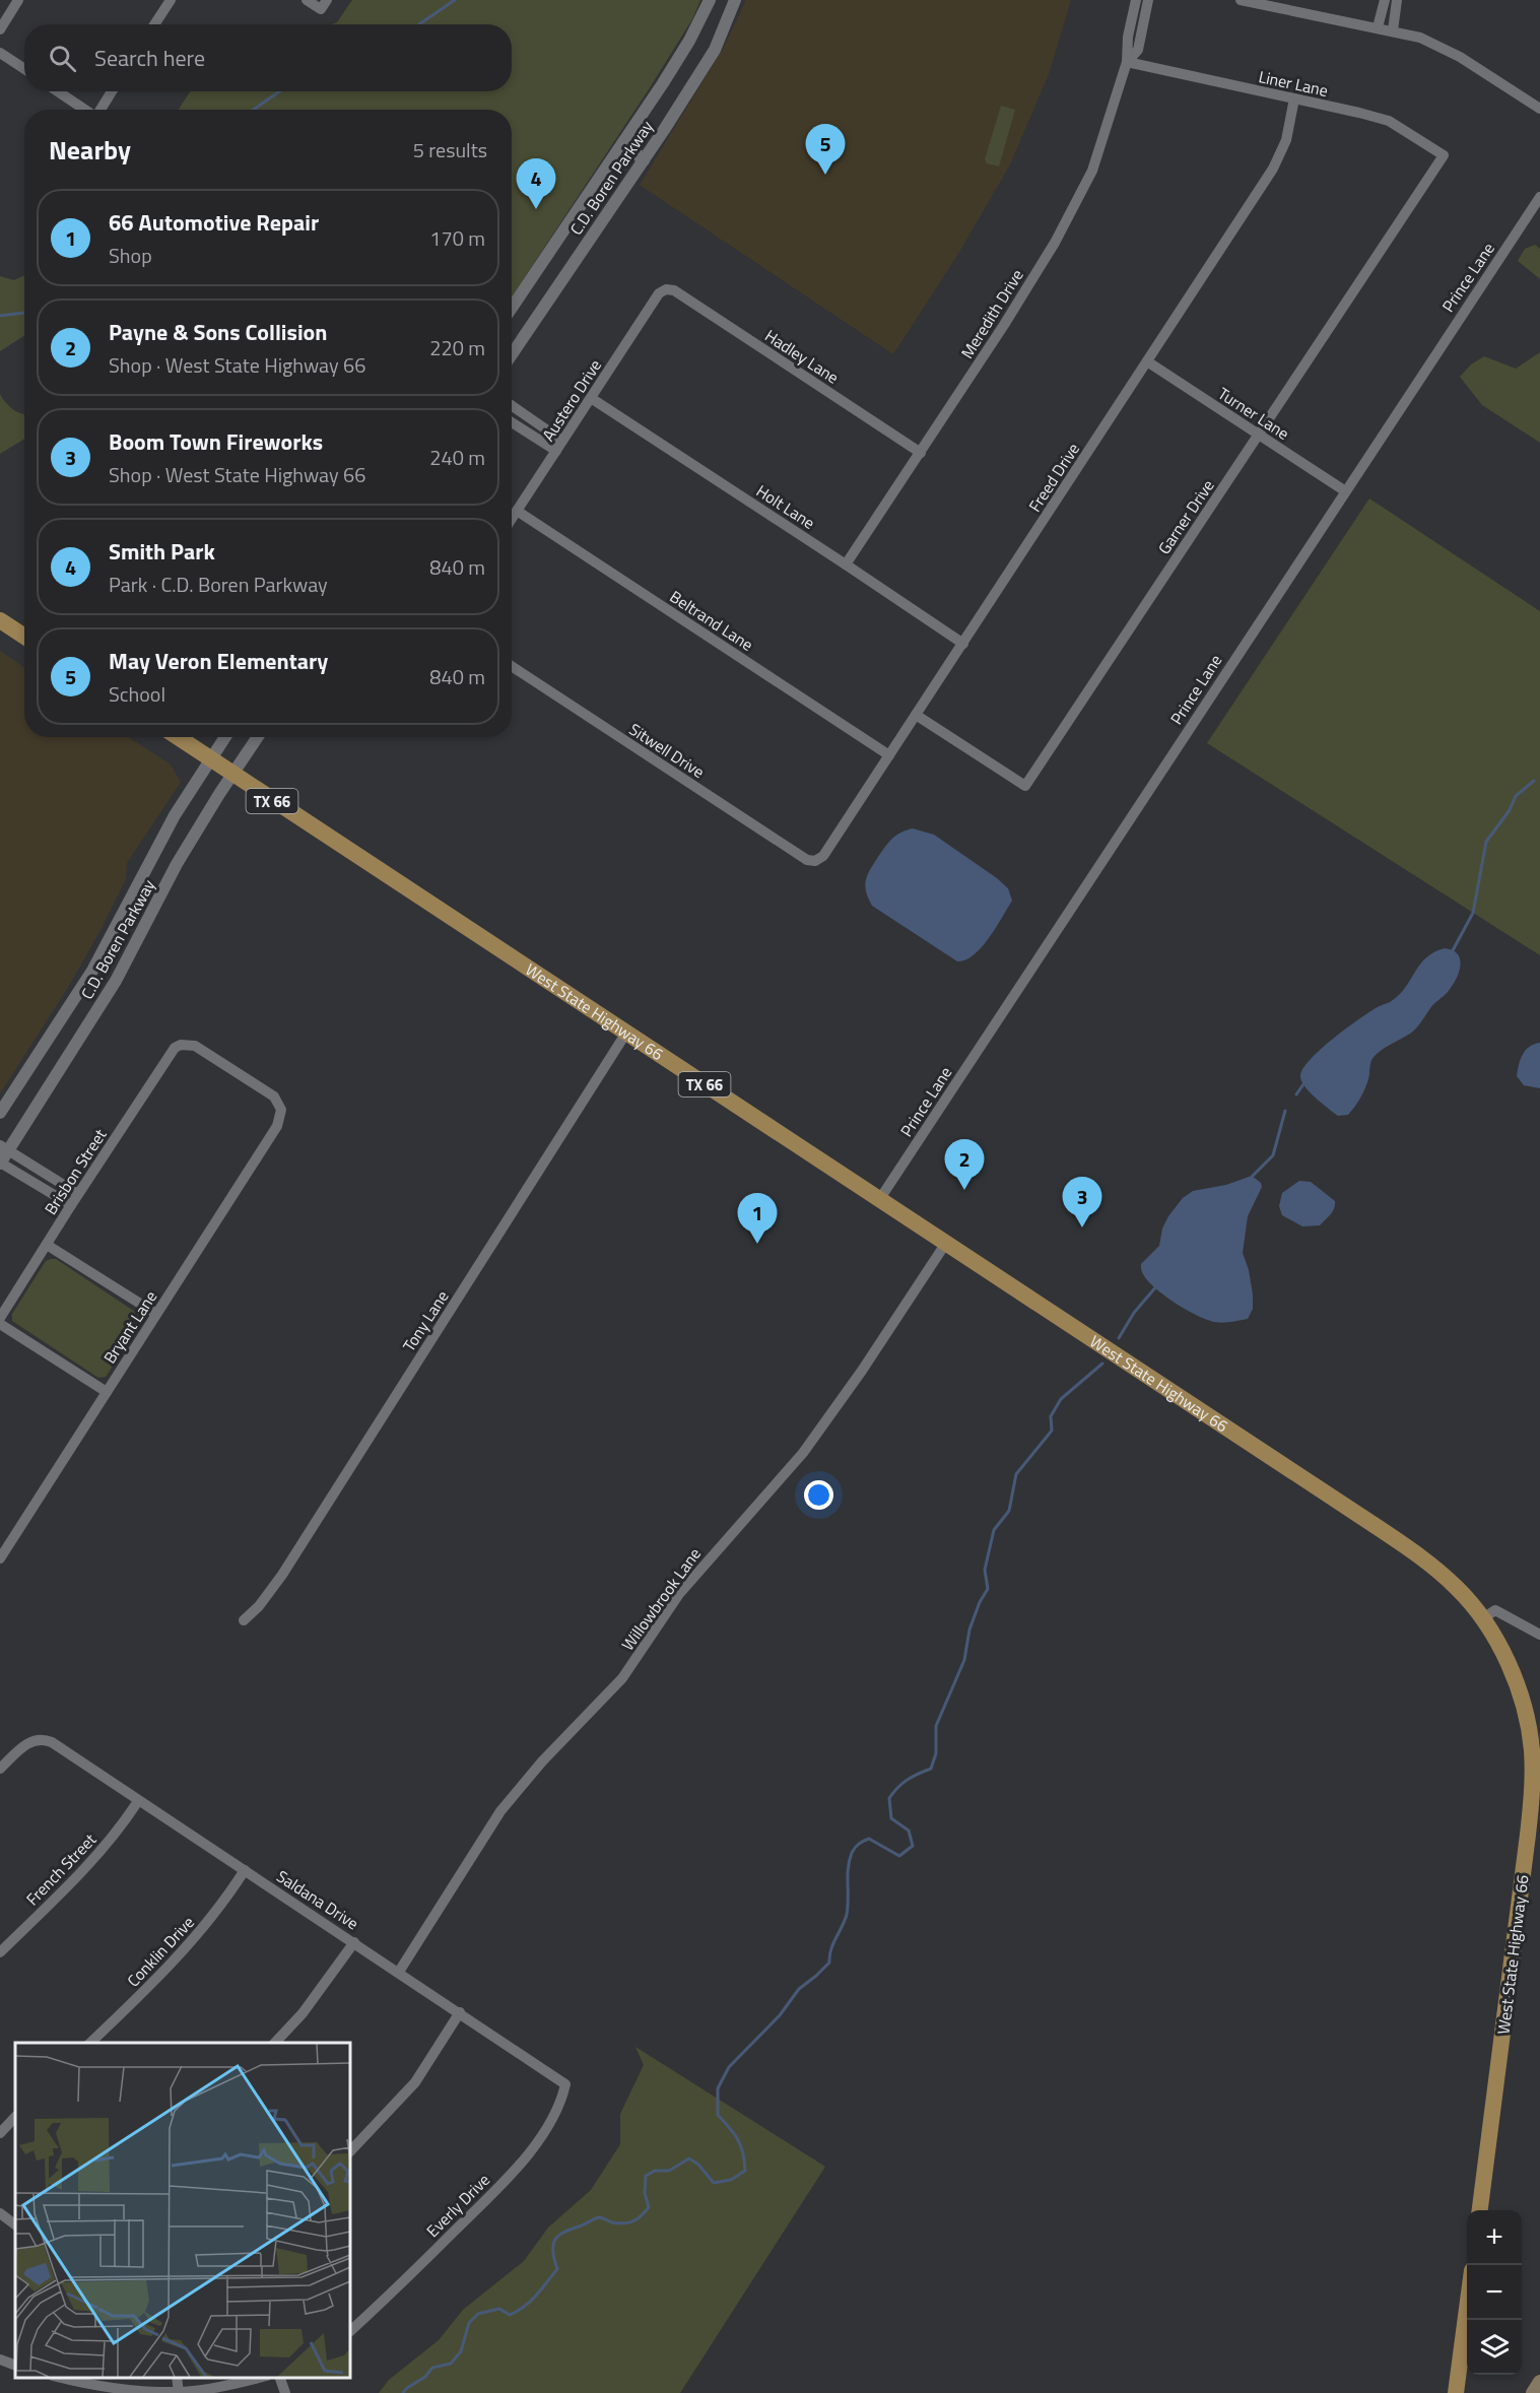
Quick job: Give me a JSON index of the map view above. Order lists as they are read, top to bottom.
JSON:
{
  "streets": {
    "main road": ["TX 66", "West State Highway 66"],
    "street": [
      "Liner Lane",
      "C.D. Boren Parkway",
      "Prince Lane",
      "Meredith Drive",
      "Hadley Lane",
      "Austero Drive",
      "Turner Lane",
      "Freed Drive",
      "Holt Lane",
      "Garner Drive",
      "Beltrand Lane",
      "Sitwell Drive",
      "Brisbon Street",
      "Tony Lane",
      "Bryant Lane",
      "Willowbrook Lane",
      "French Street",
      "Saldana Drive",
      "Conklin Drive",
      "Everly Drive"
    ]
  },
  "crossings": [
    ["Liner Lane", "Meredith Drive"],
    ["Liner Lane", "Freed Drive"],
    ["Liner Lane", "Garner Drive"],
    ["C.D. Boren Parkway", "TX 66"],
    ["C.D. Boren Parkway", "West State Highway 66"],
    ["Prince Lane", "Turner Lane"],
    ["Prince Lane", "West State Highway 66"],
    ["Meredith Drive", "Hadley Lane"],
    ["Meredith Drive", "Holt Lane"],
    ["Hadley Lane", "Austero Drive"],
    ["Austero Drive", "Holt Lane"],
    ["Austero Drive", "Beltrand Lane"],
    ["Turner Lane", "Freed Drive"],
    ["Turner Lane", "Garner Drive"],
    ["Freed Drive", "Holt Lane"],
    ["Freed Drive", "Garner Drive"],
    ["Freed Drive", "Beltrand Lane"],
    ["Freed Drive", "Sitwell Drive"],
    ["TX 66", "West State Highway 66"],
    ["West State Highway 66", "Tony Lane"],
    ["West State Highway 66", "Willowbrook Lane"],
    ["Brisbon Street", "Bryant Lane"],
    ["Willowbrook Lane", "Saldana Drive"],
    ["French Street", "Saldana Drive"],
    ["Saldana Drive", "Conklin Drive"],
    ["Saldana Drive", "Everly Drive"]
  ],
  "page": {
    "search": "Search here",
    "heading": ["Nearby", "5 results"],
    "pins": [
      "5",
      "4",
      "2",
      "3",
      "1"
    ],
    "list": [
      {
        "mark": "1",
        "name": "66 Automotive Repair",
        "note": "Shop",
        "value": "170 m"
      },
      {
        "mark": "2",
        "name": "Payne & Sons Collision",
        "note": "Shop · West State Highway 66",
        "value": "220 m"
      },
      {
        "mark": "3",
        "name": "Boom Town Fireworks",
        "note": "Shop · West State Highway 66",
        "value": "240 m"
      },
      {
        "mark": "4",
        "name": "Smith Park",
        "note": "Park · C.D. Boren Parkway",
        "value": "840 m"
      },
      {
        "mark": "5",
        "name": "May Veron Elementary",
        "note": "School",
        "value": "840 m"
      }
    ],
    "map_buttons": ["+", "−"]
  }
}
